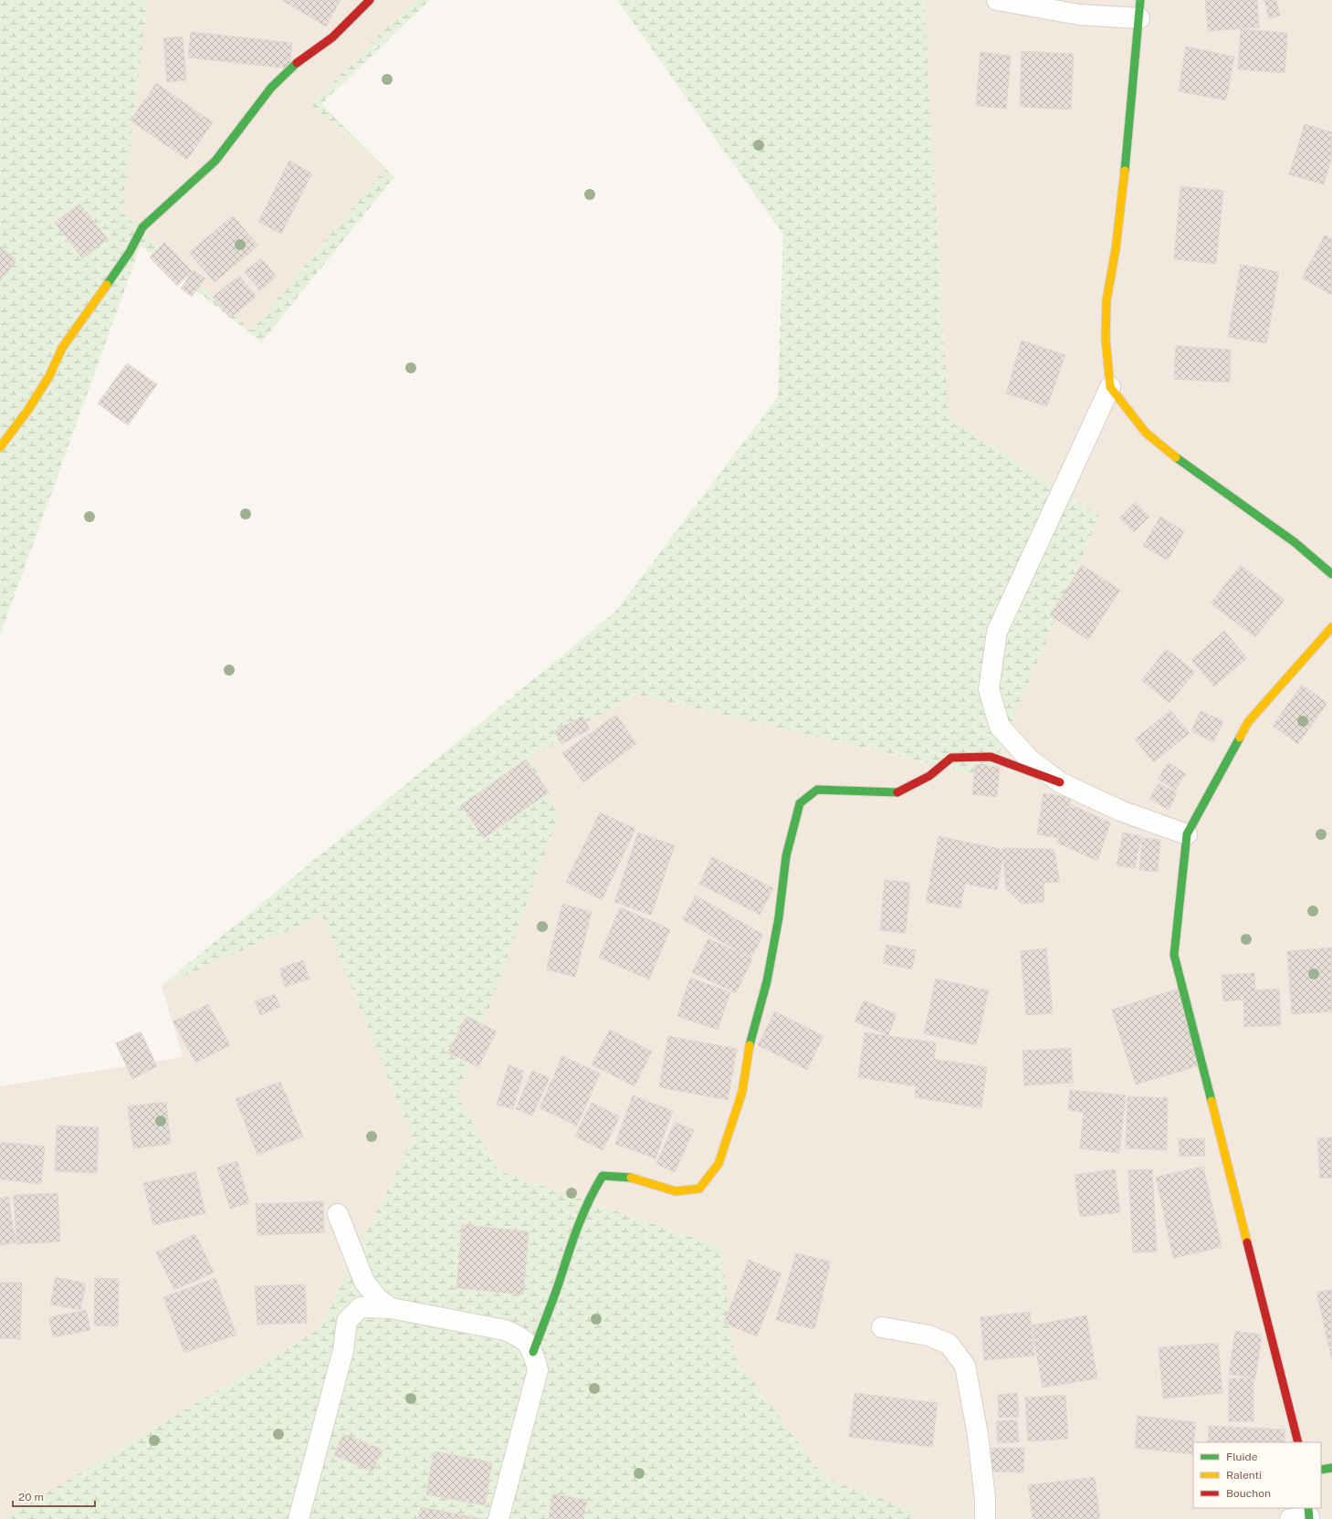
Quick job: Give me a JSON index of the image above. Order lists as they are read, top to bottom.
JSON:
{
  "legend": ["Fluide", "Ralenti", "Bouchon"],
  "scale_bar": "20 m"
}
